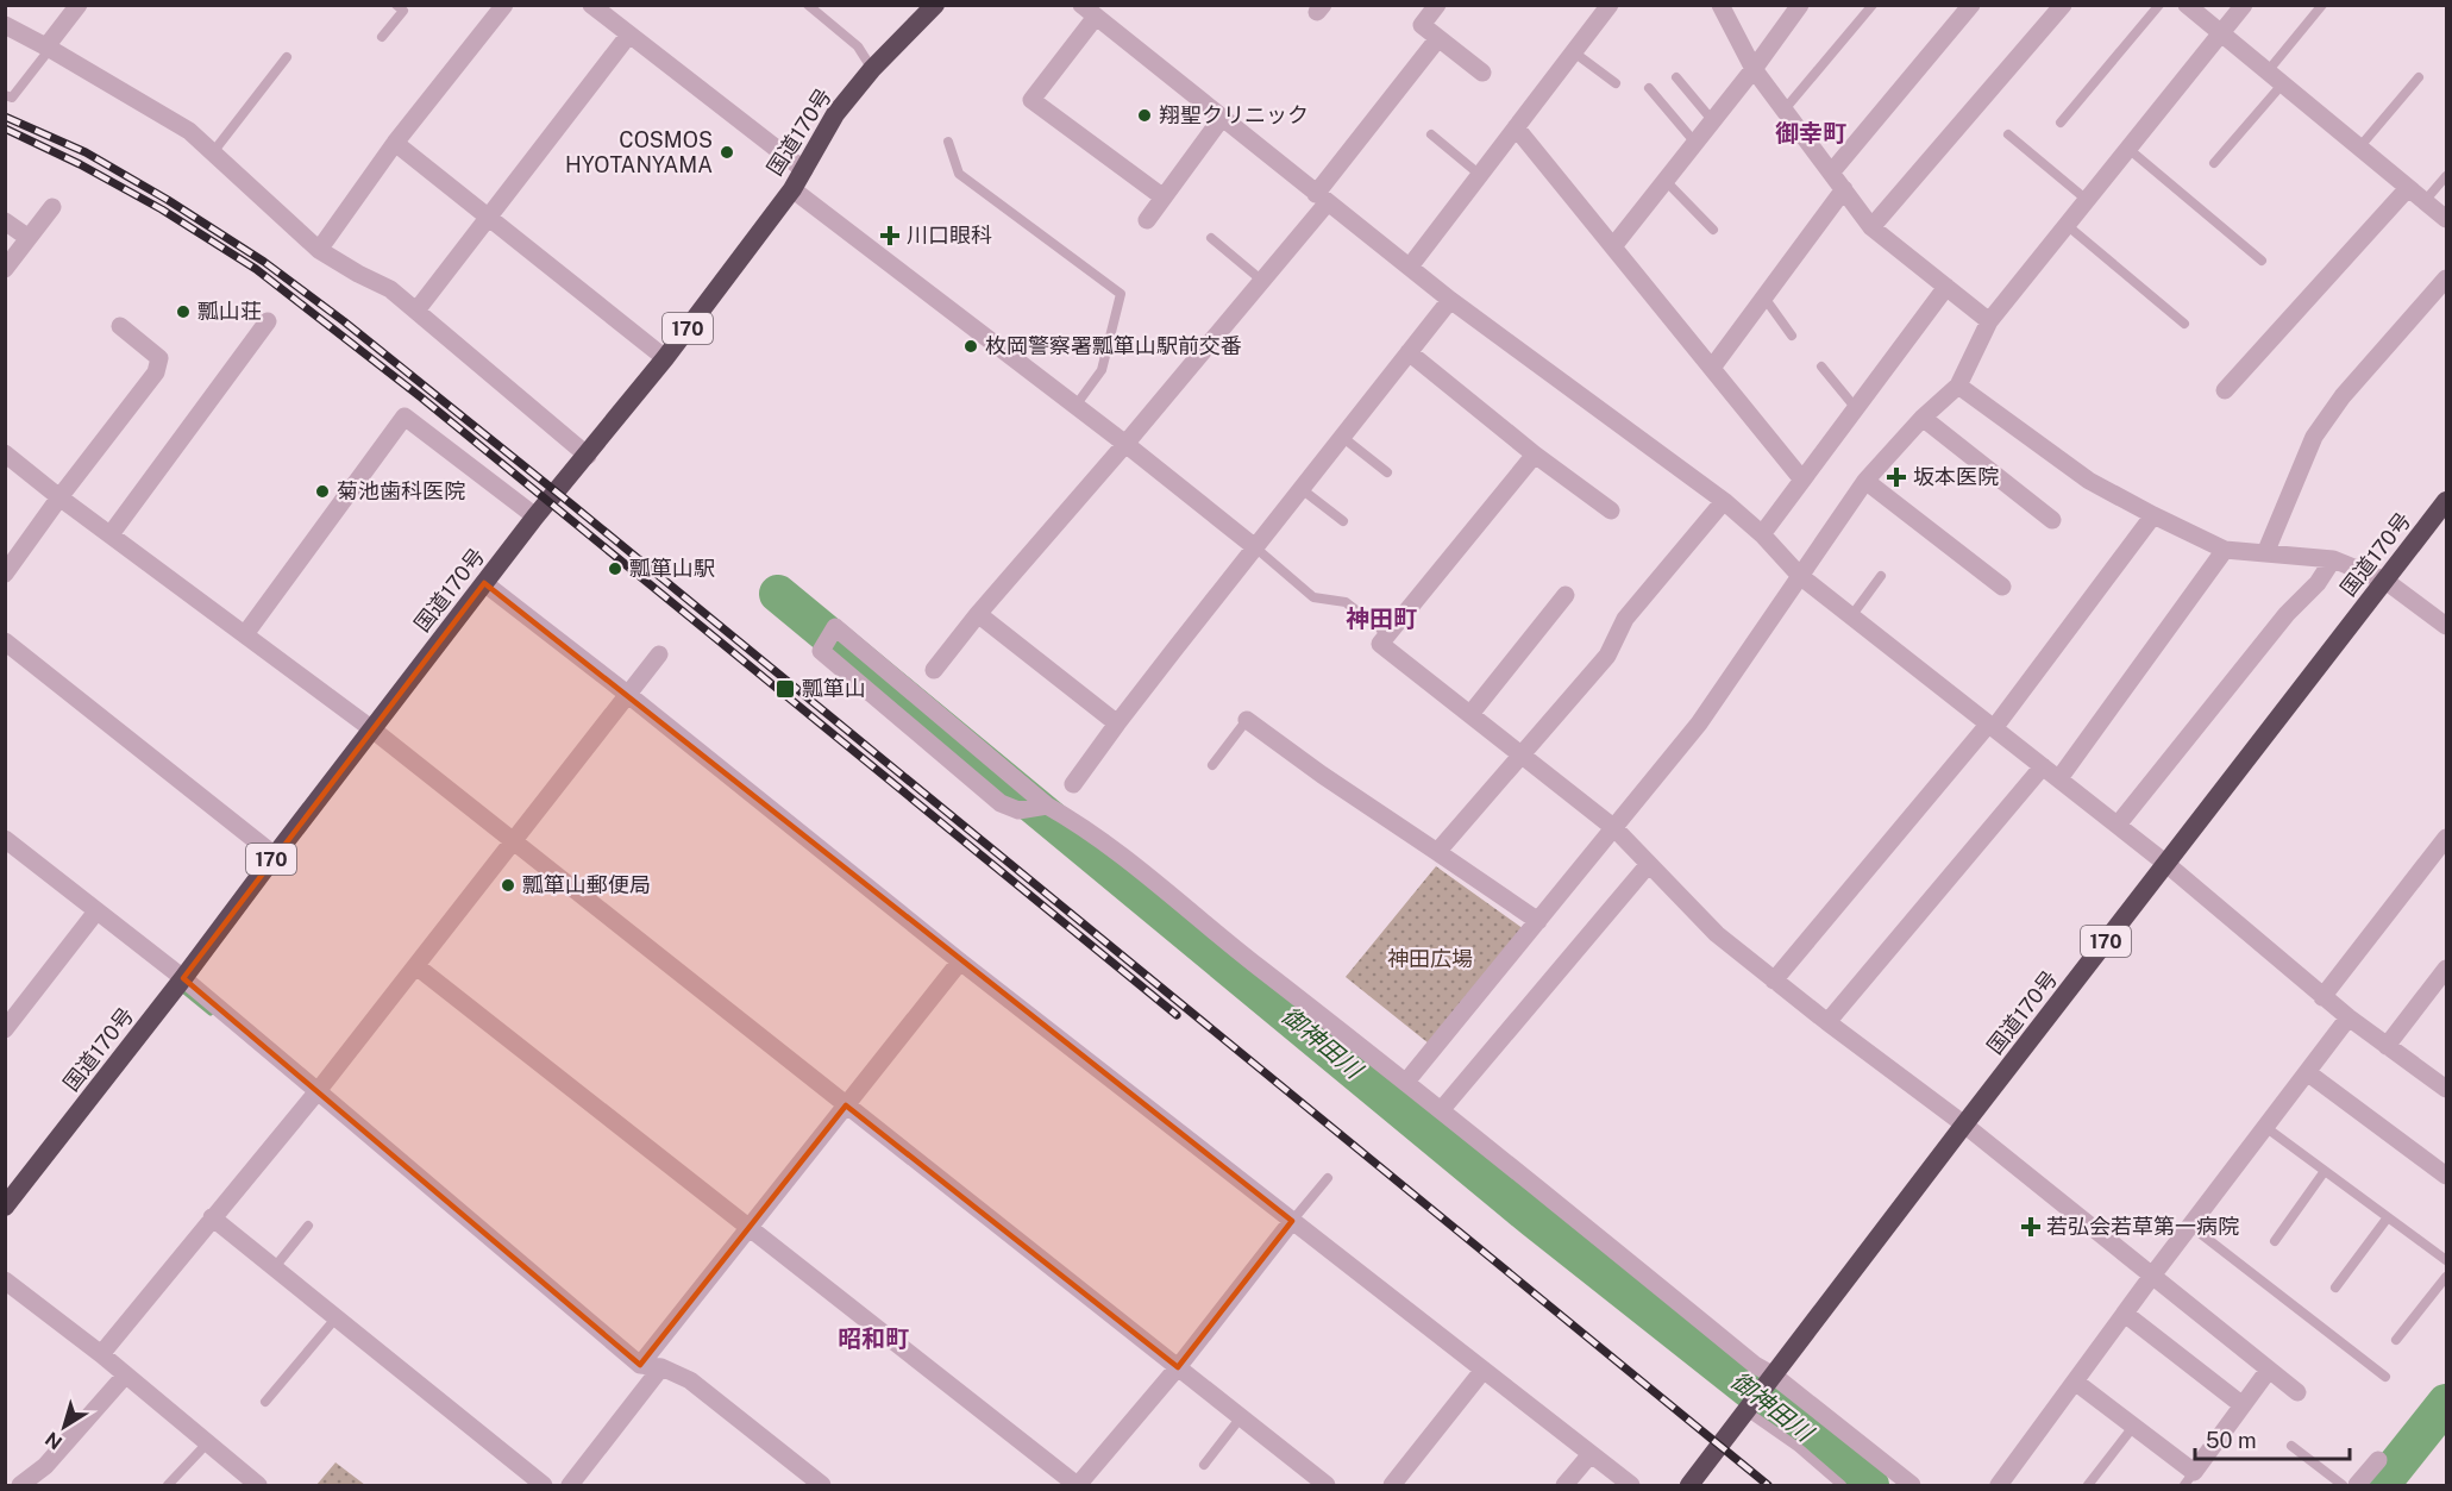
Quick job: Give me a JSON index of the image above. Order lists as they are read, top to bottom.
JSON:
{
  "streets": {
    "highway": ["国道170号", "170"]
  },
  "districts": ["御幸町", "神田町", "昭和町"],
  "water": ["御神田川"],
  "parks": ["神田広場"],
  "places": {
    "other": [
      "翔聖クリニック",
      "COSMOS HYOTANYAMA",
      "瓢山荘",
      "枚岡警察署瓢箪山駅前交番",
      "菊池歯科医院",
      "瓢箪山駅",
      "瓢箪山郵便局"
    ],
    "health": ["川口眼科", "坂本医院", "若弘会若草第一病院"],
    "transit": ["瓢箪山"]
  },
  "scale_bar": "50 m",
  "north": "bottom left"
}
